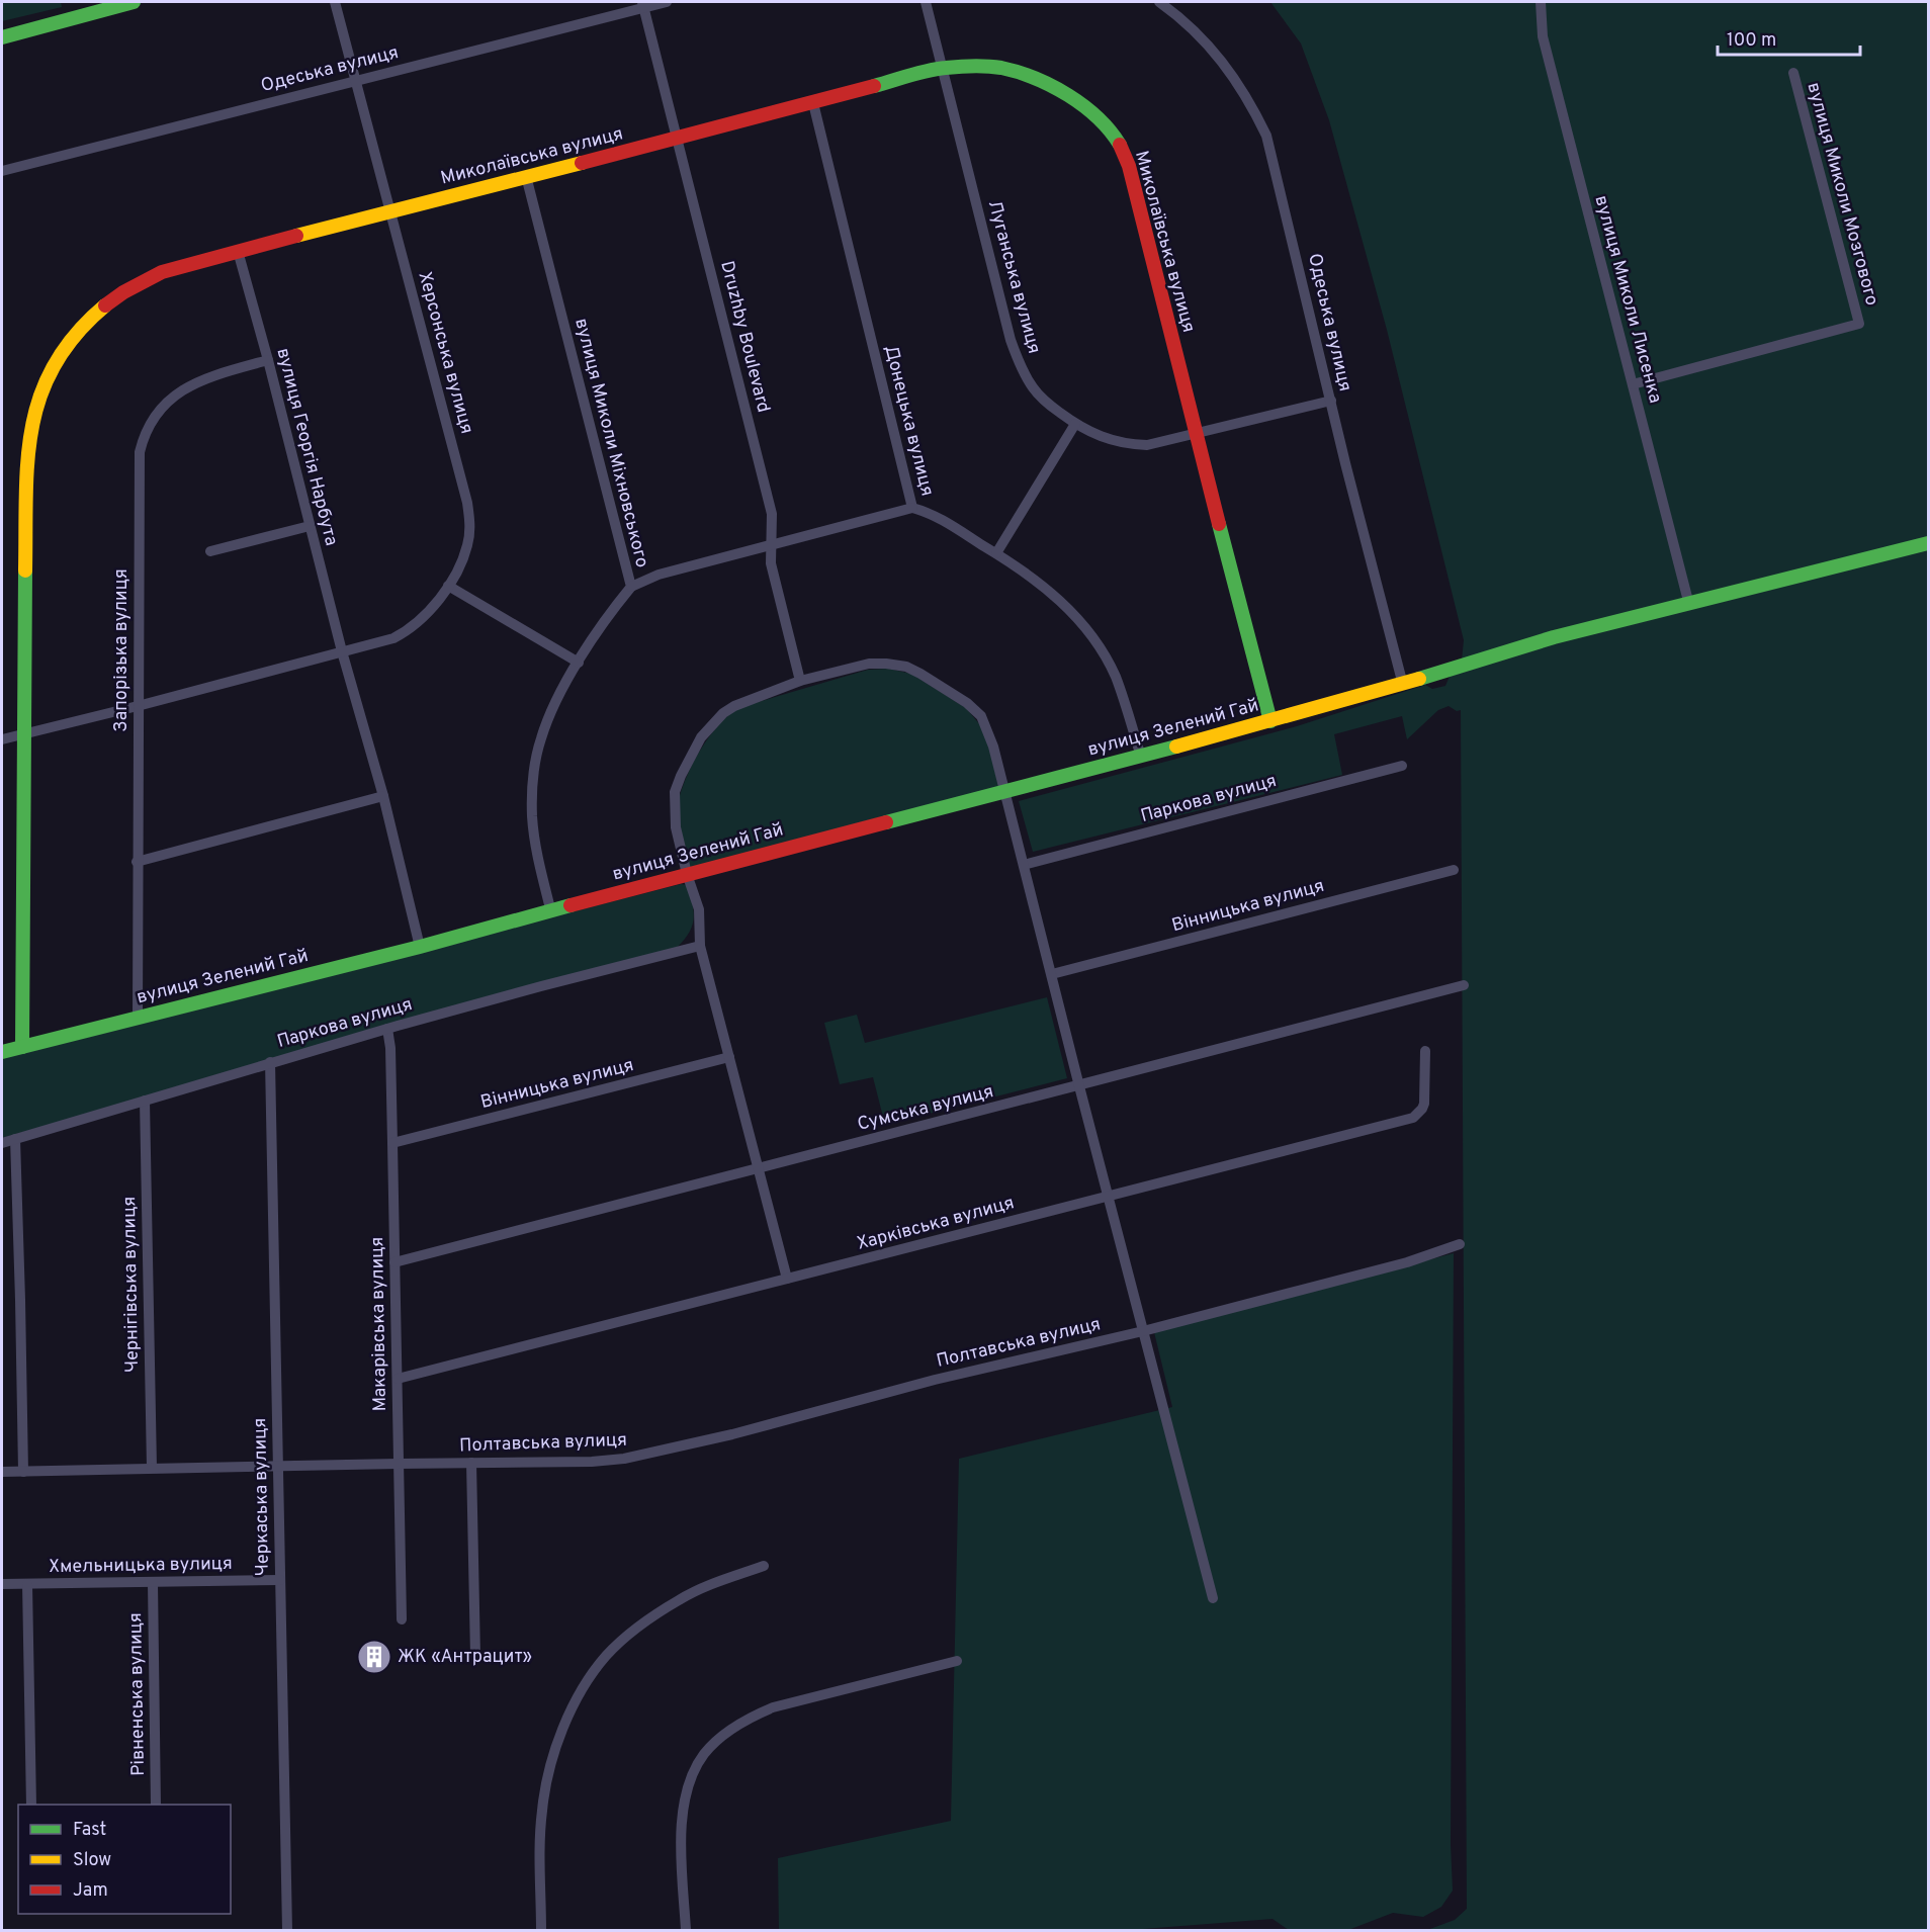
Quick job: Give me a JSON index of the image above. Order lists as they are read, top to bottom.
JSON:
{
  "streets": {
    "street": [
      "Одеська вулиця",
      "Миколаївська вулиця",
      "вулиця Миколи Мозгового",
      "Луганська вулиця",
      "вулиця Миколи Лисенка",
      "Druzhby Boulevard",
      "Херсонська вулиця",
      "Донецька вулиця",
      "вулиця Миколи Міхновського",
      "вулиця Георгія Нарбута",
      "Запорізька вулиця",
      "вулиця Зелений Гай",
      "Паркова вулиця",
      "Вінницька вулиця",
      "Сумська вулиця",
      "Харківська вулиця",
      "Чернігівська вулиця",
      "Макарівська вулиця",
      "Полтавська вулиця",
      "Черкаська вулиця",
      "Хмельницька вулиця",
      "Рівненська вулиця"
    ]
  },
  "crossings": [
    ["Одеська вулиця", "Луганська вулиця"],
    ["Одеська вулиця", "Druzhby Boulevard"],
    ["Одеська вулиця", "Херсонська вулиця"],
    ["Одеська вулиця", "вулиця Зелений Гай"],
    ["Миколаївська вулиця", "Луганська вулиця"],
    ["Миколаївська вулиця", "Druzhby Boulevard"],
    ["Миколаївська вулиця", "Херсонська вулиця"],
    ["Миколаївська вулиця", "Донецька вулиця"],
    ["Миколаївська вулиця", "вулиця Миколи Міхновського"],
    ["Миколаївська вулиця", "вулиця Георгія Нарбута"],
    ["Миколаївська вулиця", "вулиця Зелений Гай"],
    ["вулиця Миколи Мозгового", "вулиця Миколи Лисенка"],
    ["вулиця Миколи Лисенка", "вулиця Зелений Гай"],
    ["Херсонська вулиця", "вулиця Георгія Нарбута"],
    ["Донецька вулиця", "вулиця Зелений Гай"],
    ["вулиця Миколи Міхновського", "вулиця Зелений Гай"],
    ["вулиця Георгія Нарбута", "Запорізька вулиця"],
    ["вулиця Георгія Нарбута", "вулиця Зелений Гай"],
    ["Запорізька вулиця", "вулиця Зелений Гай"],
    ["Паркова вулиця", "Чернігівська вулиця"],
    ["Паркова вулиця", "Макарівська вулиця"],
    ["Паркова вулиця", "Черкаська вулиця"],
    ["Вінницька вулиця", "Макарівська вулиця"],
    ["Сумська вулиця", "Макарівська вулиця"],
    ["Харківська вулиця", "Макарівська вулиця"],
    ["Чернігівська вулиця", "Полтавська вулиця"],
    ["Макарівська вулиця", "Полтавська вулиця"],
    ["Полтавська вулиця", "Черкаська вулиця"],
    ["Черкаська вулиця", "Хмельницька вулиця"],
    ["Хмельницька вулиця", "Рівненська вулиця"]
  ],
  "places": {
    "building": ["ЖК «Антрацит»"]
  },
  "legend": ["Fast", "Slow", "Jam"],
  "scale_bar": "100 m"
}
